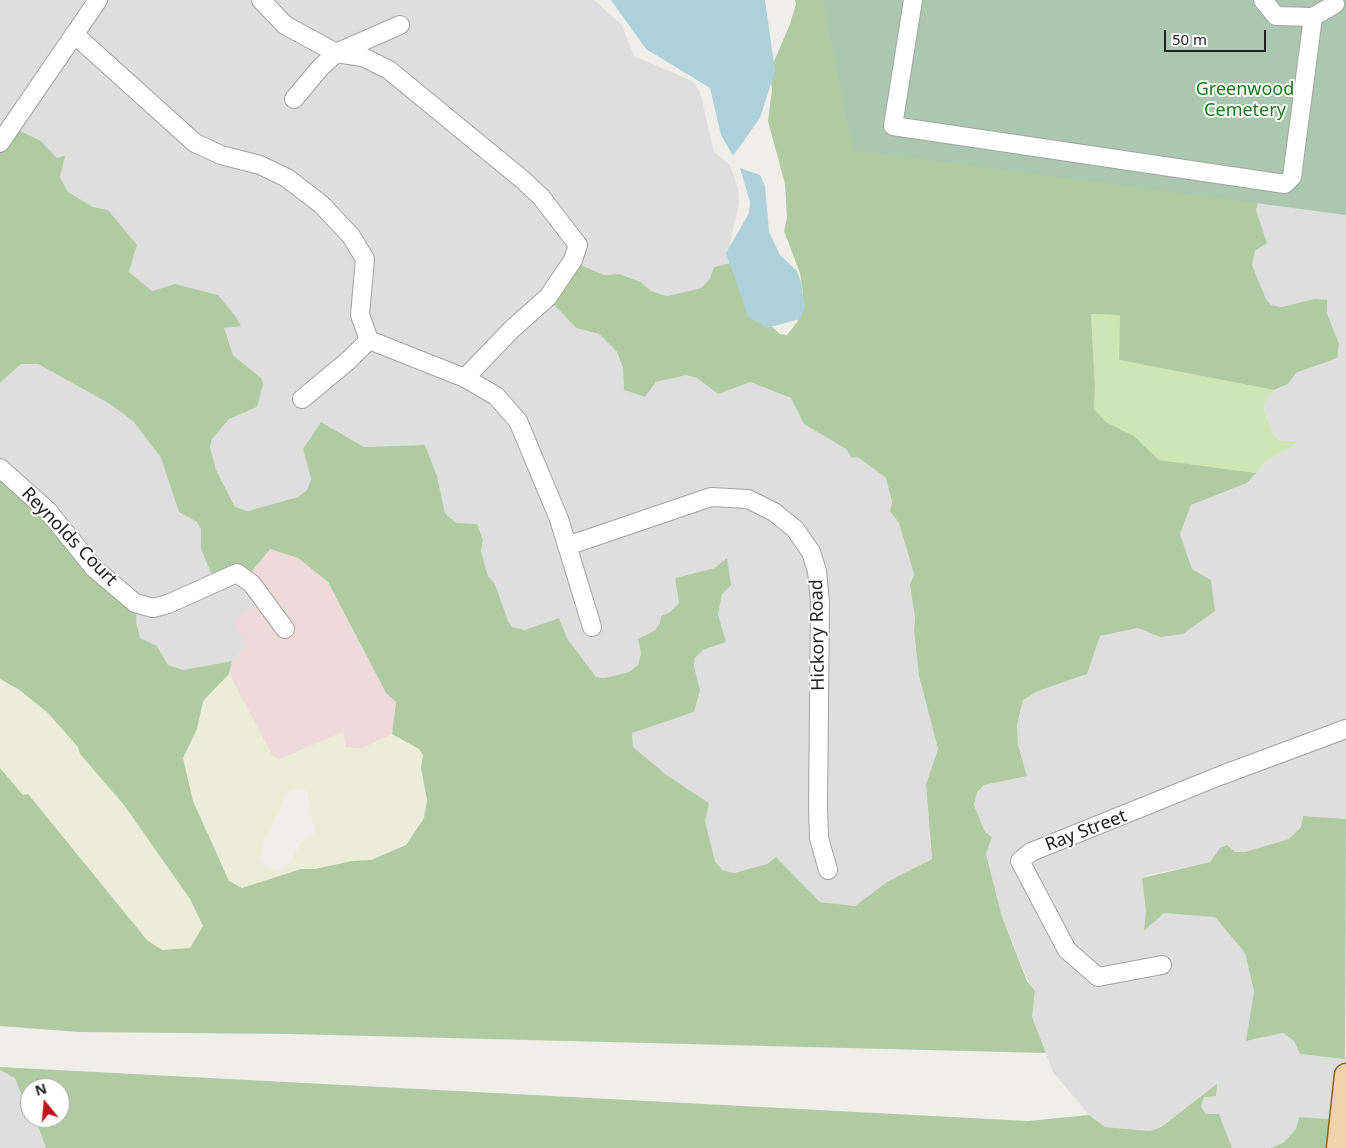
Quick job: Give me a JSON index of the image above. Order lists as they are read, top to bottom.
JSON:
{
  "streets": {
    "street": ["Reynolds Court", "Hickory Road", "Ray Street"]
  },
  "parks": ["Greenwood Cemetery"],
  "scale_bar": "50 m",
  "north": "top"
}
